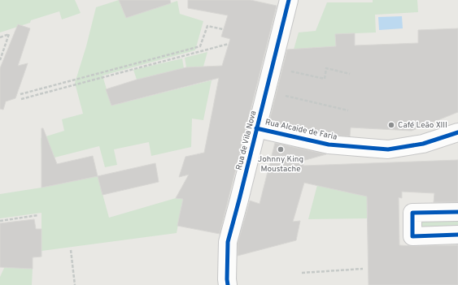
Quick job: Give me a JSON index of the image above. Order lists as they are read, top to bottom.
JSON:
{
  "streets": {
    "street": ["Rua Alcaide de Faria", "Rua de Vila Nova"]
  },
  "crossings": [
    ["Rua Alcaide de Faria", "Rua de Vila Nova"]
  ],
  "places": ["Café Leão XIII", "Johnny King Moustache"]
}
